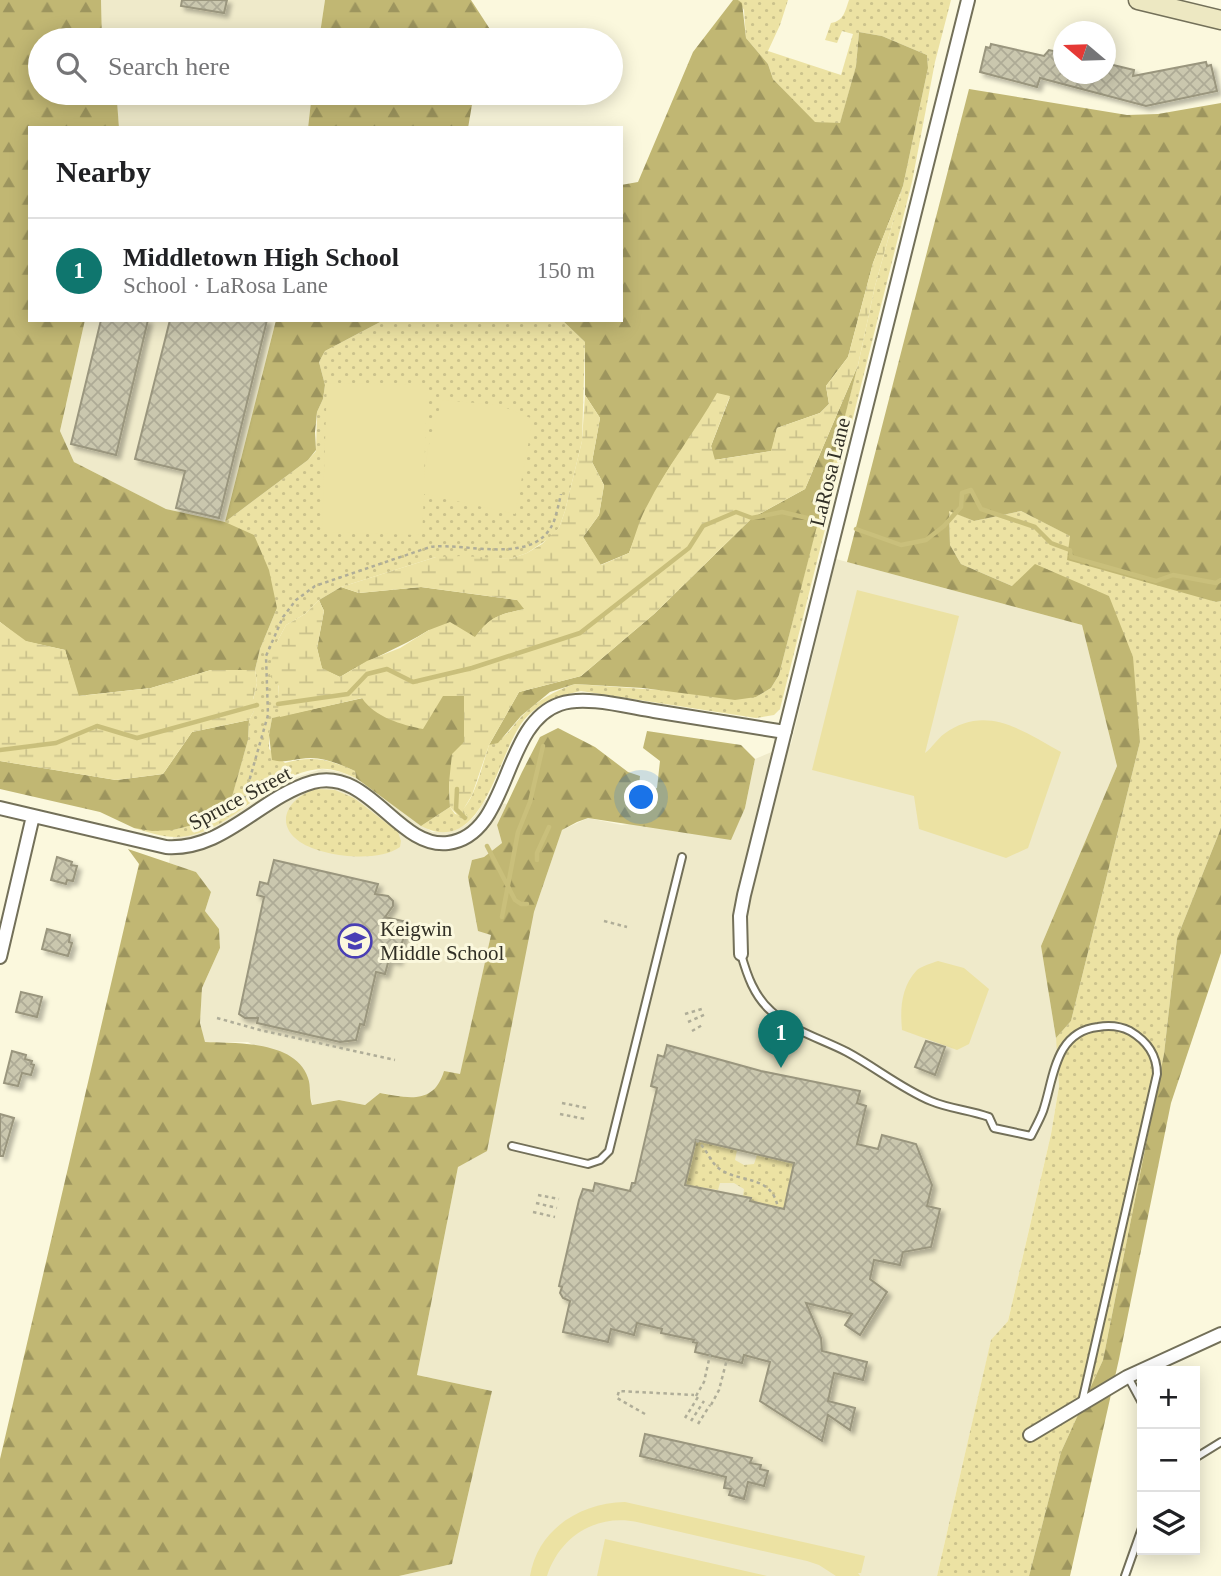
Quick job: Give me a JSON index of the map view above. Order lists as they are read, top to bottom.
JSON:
{
  "streets": {
    "street": ["LaRosa Lane", "Spruce Street"]
  },
  "crossings": [
    ["LaRosa Lane", "Spruce Street"]
  ],
  "places": {
    "school or university": ["Keigwin Middle School"]
  },
  "north": "left",
  "page": {
    "search": "Search here",
    "heading": "Nearby",
    "list": [
      {
        "mark": "1",
        "name": "Middletown High School",
        "note": "School · LaRosa Lane",
        "value": "150 m"
      }
    ],
    "pins": "1",
    "map_buttons": ["+", "−"]
  }
}
